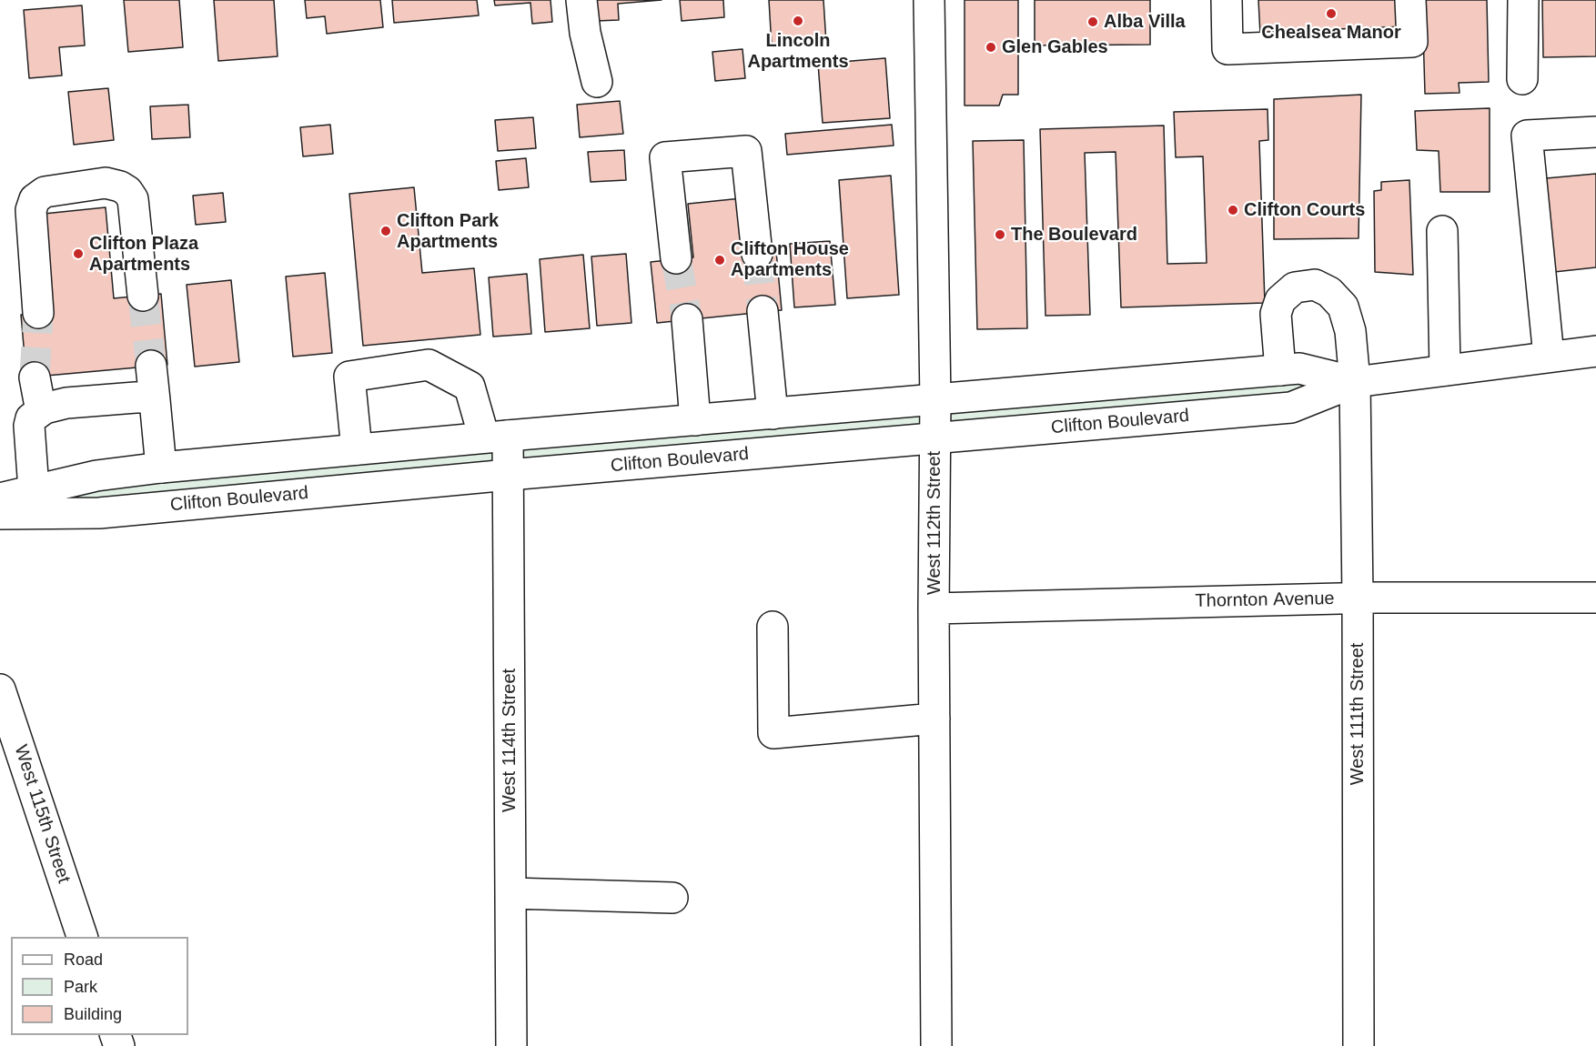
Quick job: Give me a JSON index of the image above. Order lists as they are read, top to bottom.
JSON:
{
  "streets": {
    "main road": [
      "Clifton Boulevard",
      "West 112th Street",
      "Thornton Avenue",
      "West 111th Street",
      "West 114th Street",
      "West 115th Street"
    ]
  },
  "crossings": [
    ["Clifton Boulevard", "West 112th Street"],
    ["Clifton Boulevard", "West 111th Street"],
    ["Clifton Boulevard", "West 114th Street"],
    ["West 112th Street", "Thornton Avenue"],
    ["Thornton Avenue", "West 111th Street"]
  ],
  "places": [
    "Chealsea Manor",
    "Lincoln Apartments",
    "Alba Villa",
    "Glen Gables",
    "Clifton Courts",
    "Clifton Park Apartments",
    "The Boulevard",
    "Clifton Plaza Apartments",
    "Clifton House Apartments"
  ],
  "legend": ["Road", "Park", "Building"]
}
